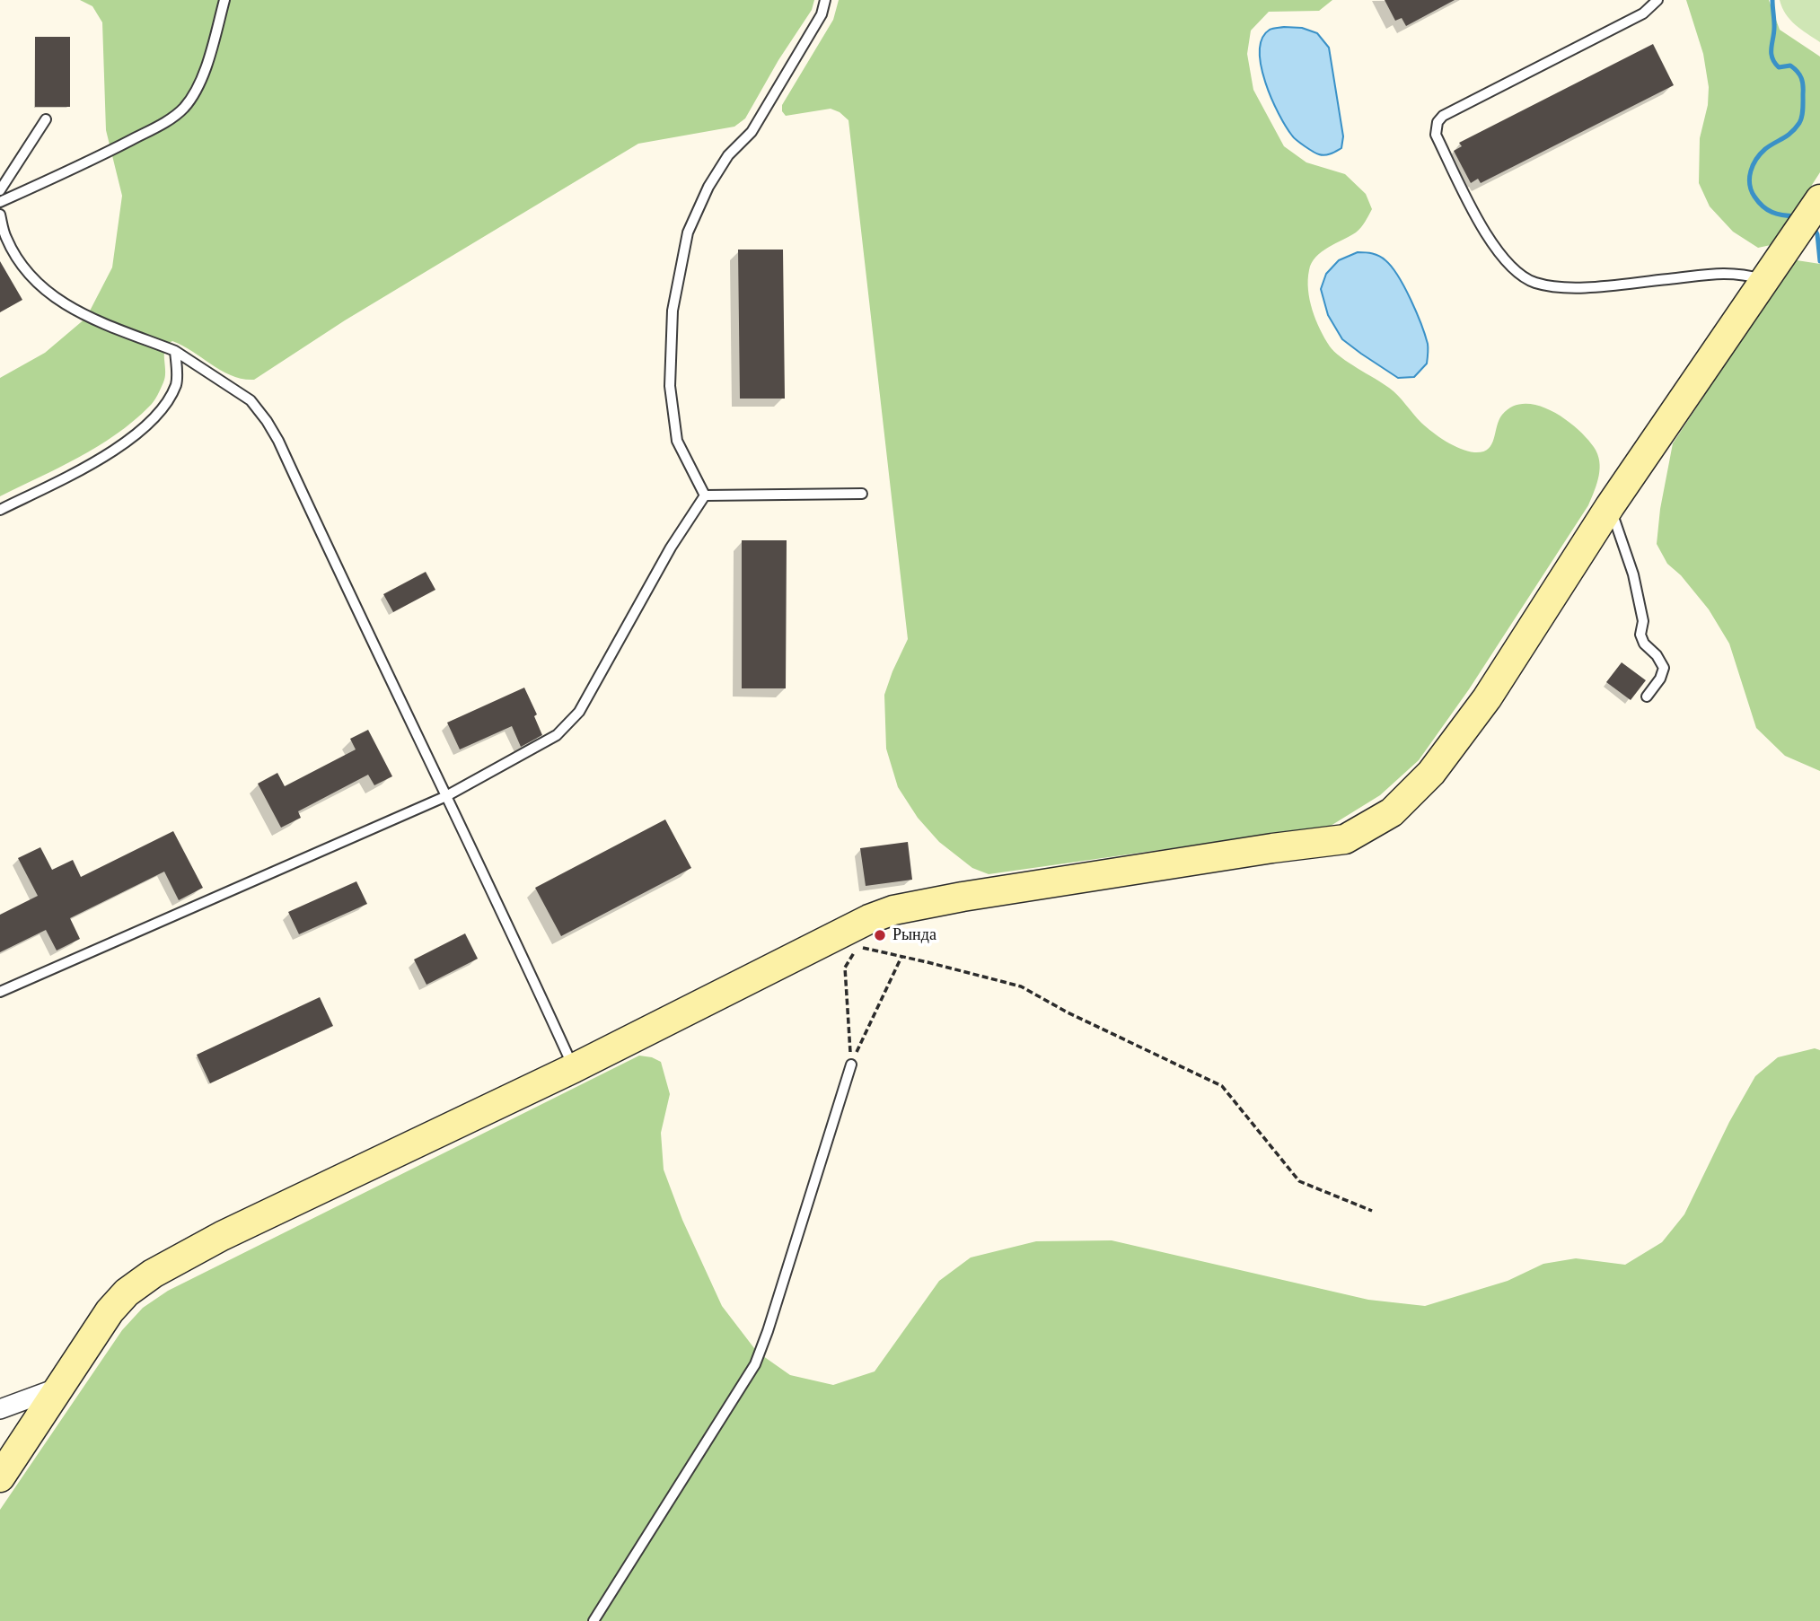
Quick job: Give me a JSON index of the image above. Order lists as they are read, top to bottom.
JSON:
{
  "places": ["Рында"]
}
